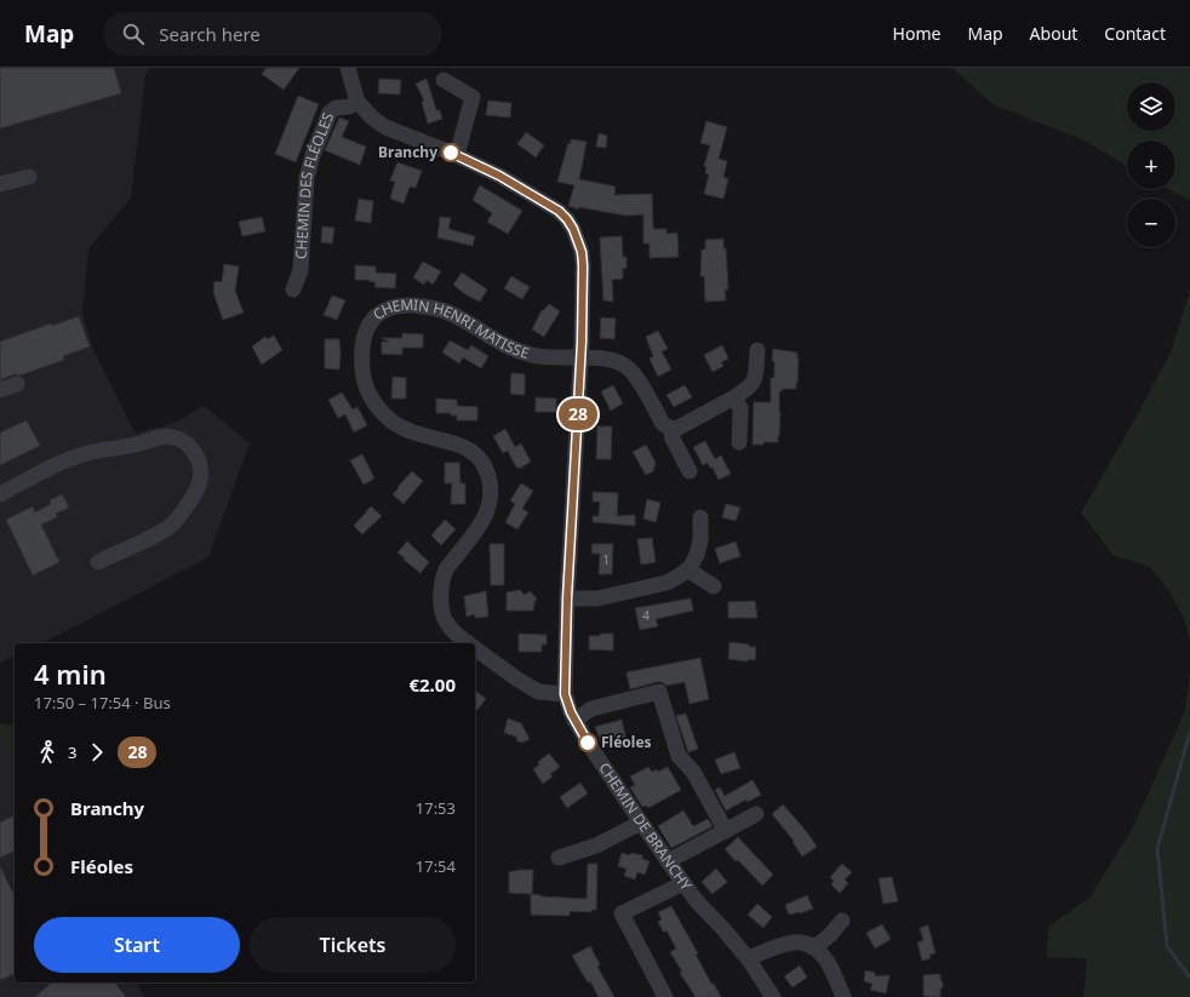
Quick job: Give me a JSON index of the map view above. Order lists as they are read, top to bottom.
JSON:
{
  "streets": {
    "street": ["CHEMIN DES FLÉOLES", "CHEMIN HENRI MATISSE", "CHEMIN DE BRANCHY"]
  },
  "crossings": [
    ["CHEMIN DES FLÉOLES", "CHEMIN DE BRANCHY"],
    ["CHEMIN HENRI MATISSE", "CHEMIN DE BRANCHY"]
  ],
  "places": ["Branchy", "Fléoles"],
  "lines": ["bus line 28"],
  "house_numbers": ["1", "4"],
  "page": {
    "header": "Map",
    "search": "Search here",
    "nav": [
      "Home",
      "Map",
      "About",
      "Contact"
    ],
    "on_map": "28",
    "map_buttons": ["+", "−"],
    "heading": ["4 min", "17:50 – 17:54 · Bus", "€2.00"],
    "legs": ["3", "28"],
    "list": [
      {
        "name": "Branchy",
        "value": "17:53"
      },
      {
        "name": "Fléoles",
        "value": "17:54"
      }
    ],
    "buttons": ["Start", "Tickets"]
  }
}
